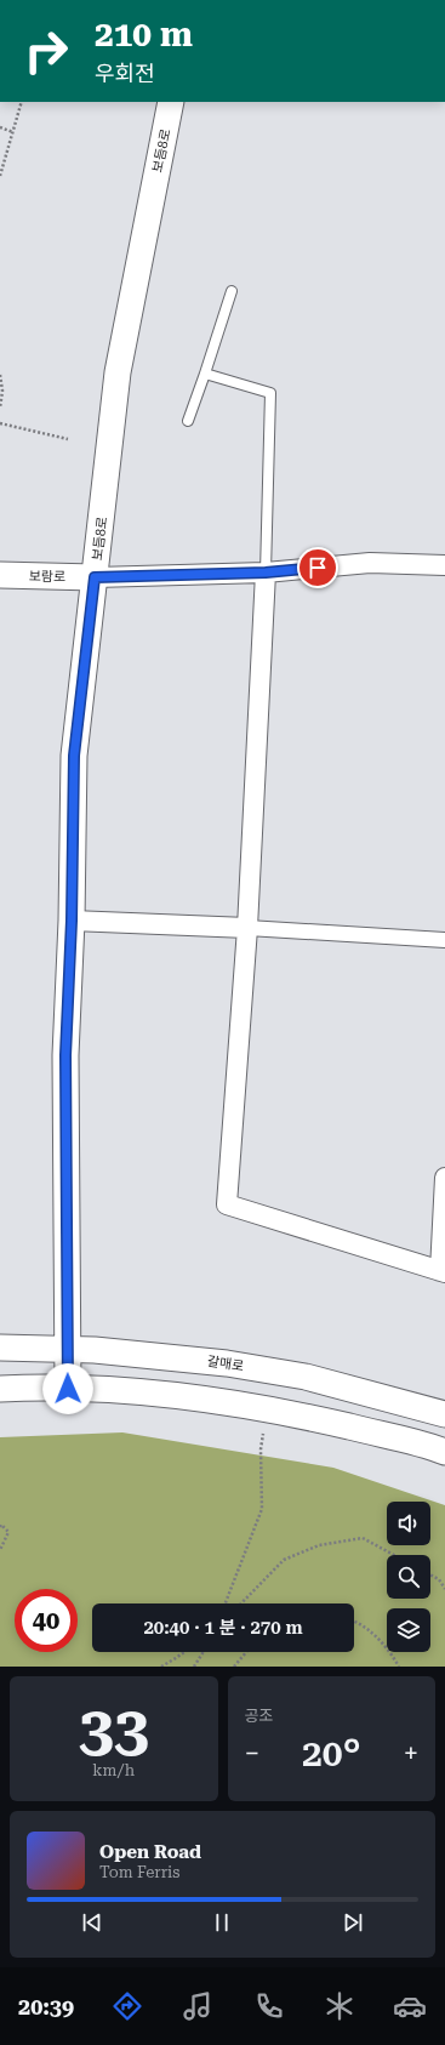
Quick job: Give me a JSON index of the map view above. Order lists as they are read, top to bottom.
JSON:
{
  "streets": {
    "street": ["보듬8로", "보람로", "갈매로"]
  },
  "crossings": [
    ["보듬8로", "보람로"],
    ["보듬8로", "갈매로"]
  ],
  "page": {
    "turn": ["210 m", "우회전"],
    "limit": "40",
    "trip": "20:40 · 1 분 · 270 m",
    "tile": [
      ["33", "km/h"],
      "공조"
    ],
    "heat": ["−", "20°", "+"],
    "song": ["Open Road", "Tom Ferris"],
    "tabs": "20:39"
  }
}
